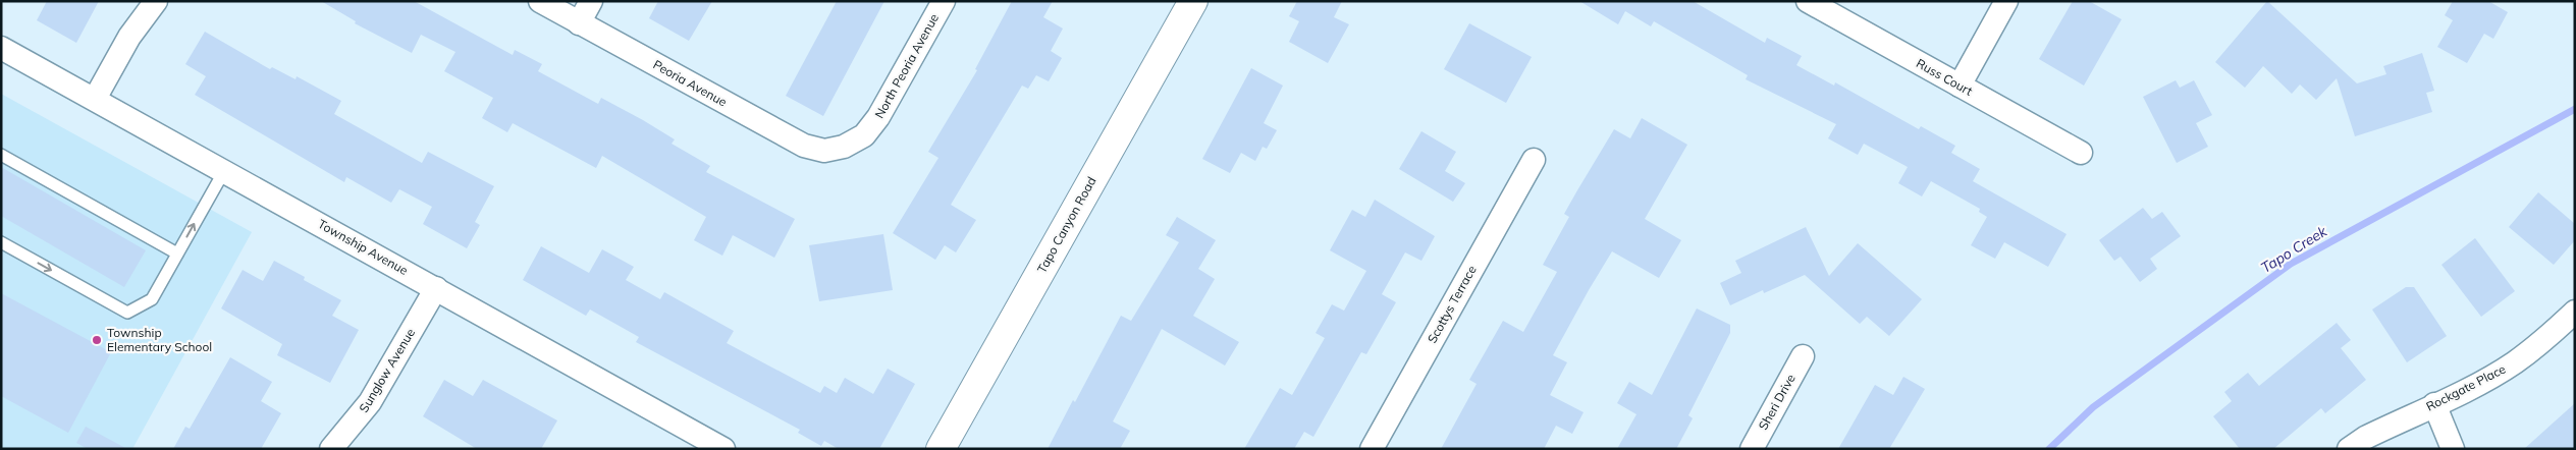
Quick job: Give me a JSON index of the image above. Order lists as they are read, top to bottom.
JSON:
{
  "streets": {
    "main road": ["Tapo Canyon Road"],
    "street": [
      "North Peoria Avenue",
      "Russ Court",
      "Peoria Avenue",
      "Township Avenue",
      "Scottys Terrace",
      "Sunglow Avenue",
      "Rockgate Place",
      "Sheri Drive"
    ]
  },
  "crossings": [
    ["North Peoria Avenue", "Peoria Avenue"],
    ["Township Avenue", "Sunglow Avenue"]
  ],
  "water": ["Tapo Creek"],
  "places": ["Township Elementary School"]
}
